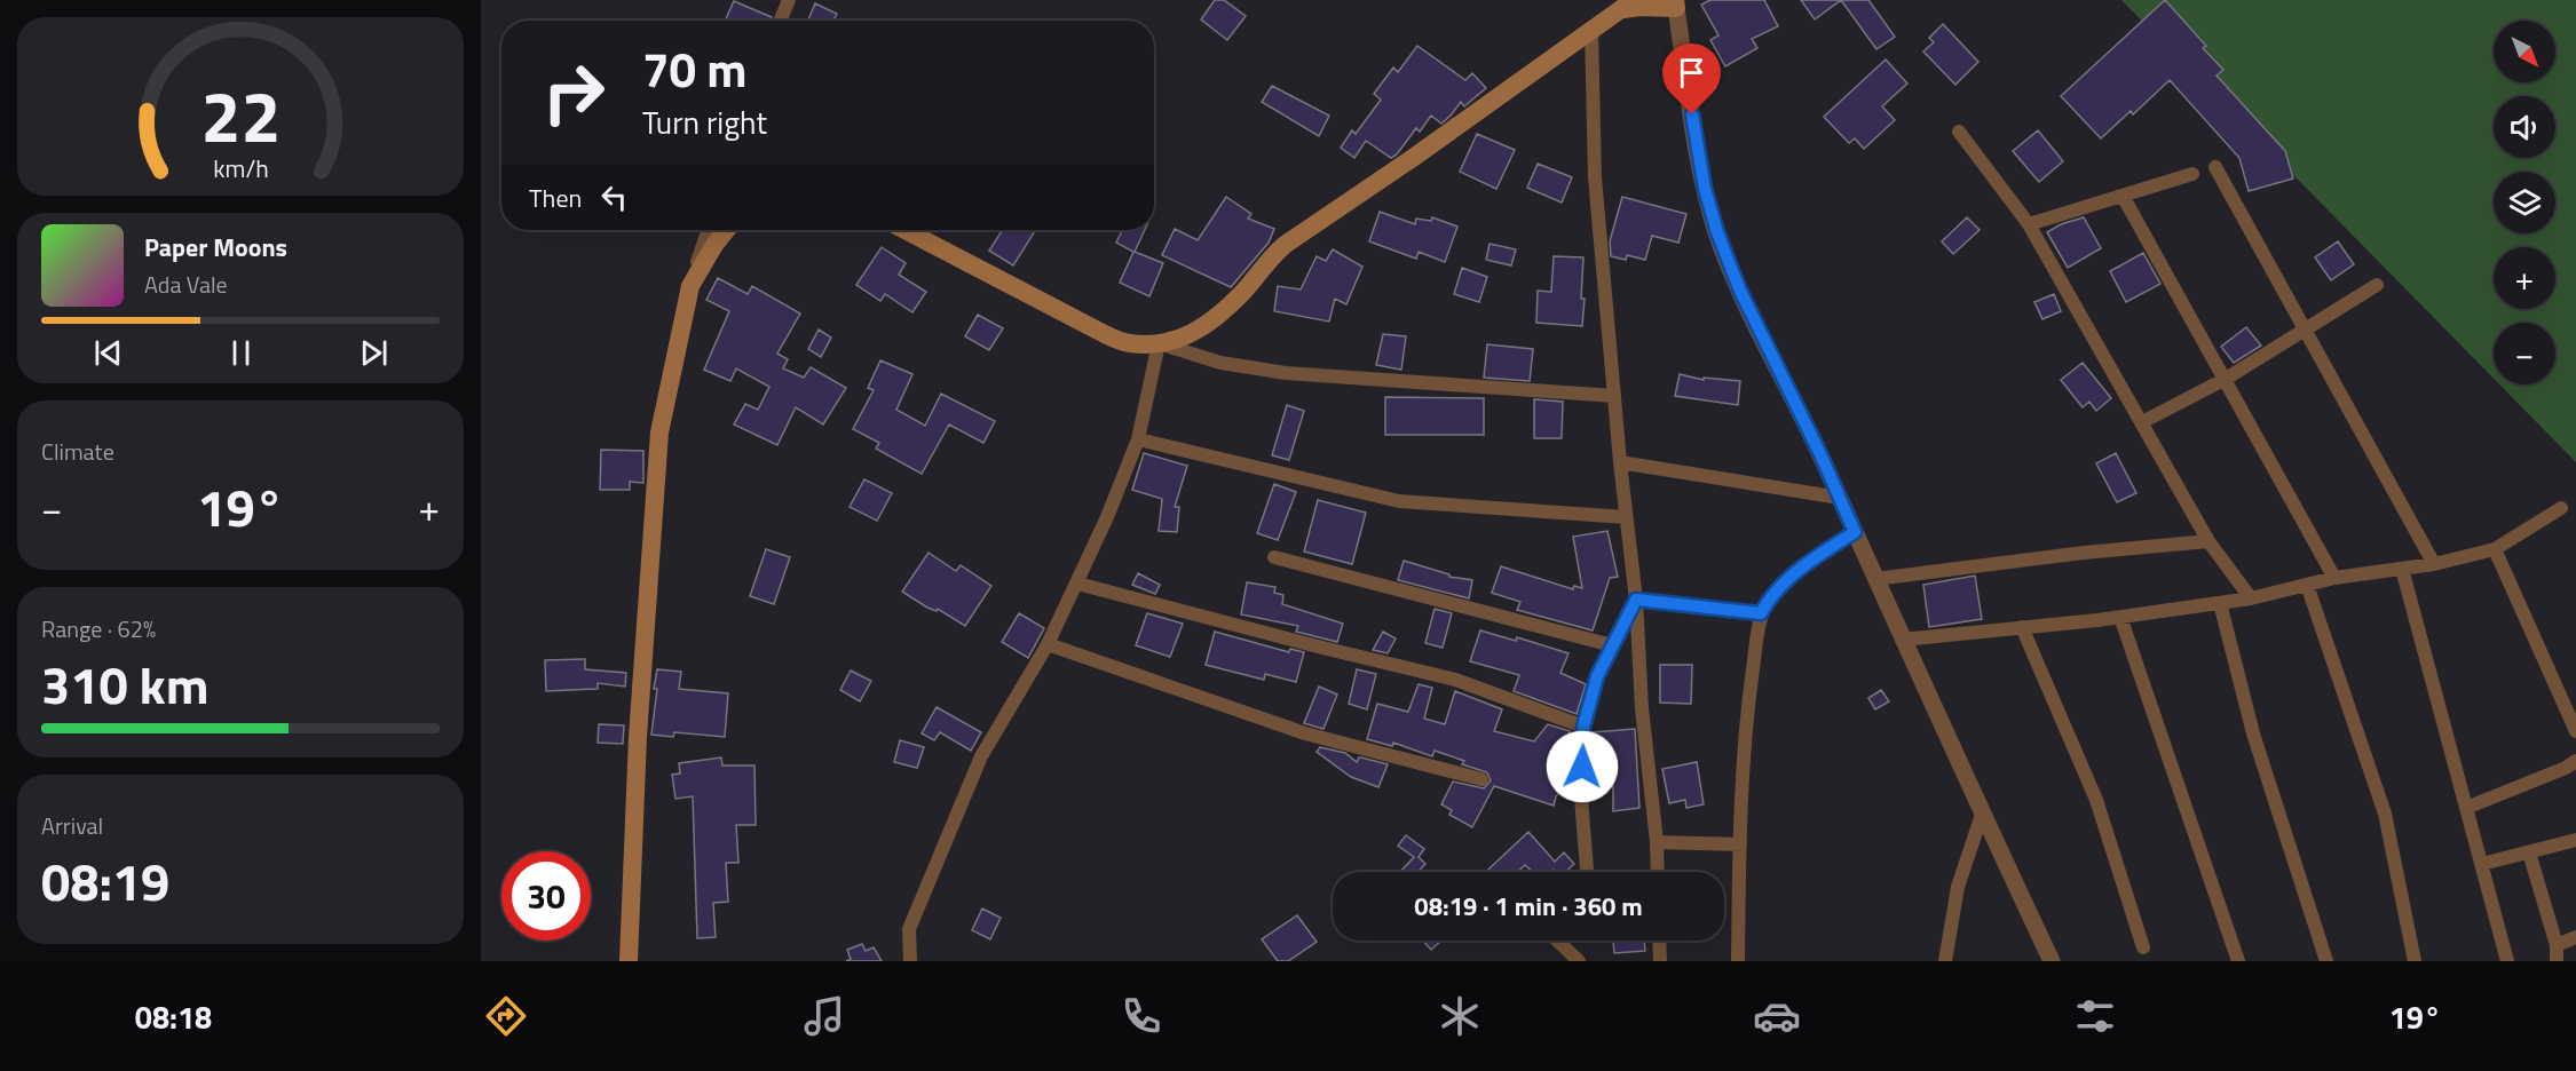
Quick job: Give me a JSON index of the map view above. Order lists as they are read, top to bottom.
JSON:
{
  "north": "bottom right",
  "page": {
    "map_buttons": ["+", "−"],
    "turn": ["70 m", "Turn right"],
    "then": "Then",
    "song": ["Paper Moons", "Ada Vale"],
    "tile": [
      "Climate",
      ["Range · 62%", "310 km"],
      ["Arrival", "08:19"]
    ],
    "heat": ["−", "19°", "+"],
    "limit": "30",
    "trip": "08:19 · 1 min · 360 m",
    "tabs": ["08:18", "19°"],
    "gauge": ["22", "km/h"]
  }
}
